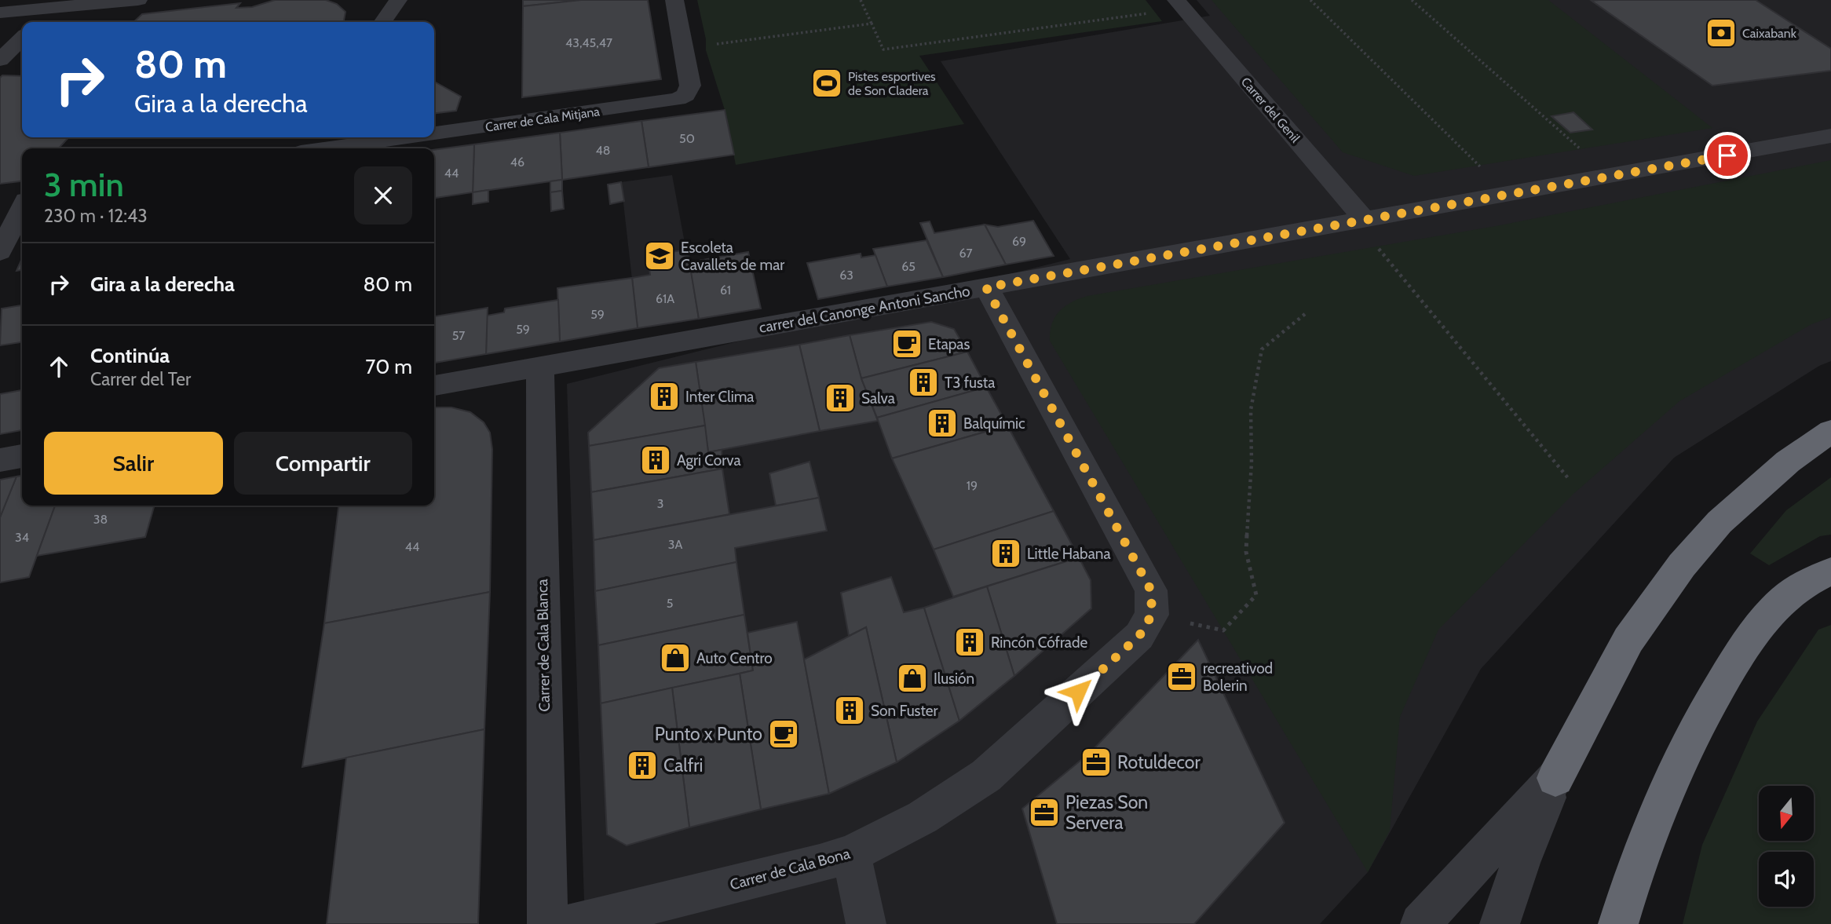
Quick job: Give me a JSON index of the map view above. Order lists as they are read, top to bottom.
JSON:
{
  "streets": {
    "street": [
      "Carrer del Genil",
      "Carrer de Cala Mitjana",
      "carrer del Canonge Antoni Sancho",
      "Carrer de Cala Blanca",
      "Carrer de Cala Bona"
    ]
  },
  "crossings": [
    ["Carrer del Genil", "carrer del Canonge Antoni Sancho"],
    ["carrer del Canonge Antoni Sancho", "Carrer de Cala Blanca"]
  ],
  "places": {
    "bank": ["Caixabank"],
    "sports": ["Pistes esportives de Son Cladera"],
    "school or university": ["Escoleta Cavallets de mar"],
    "cafe": ["Etapas", "Punto x Punto"],
    "building": [
      "T3 fusta",
      "Inter Clima",
      "Salva",
      "Balquímic",
      "Agri Corva",
      "Little Habana",
      "Rincón Cófrade",
      "Son Fuster",
      "Calfri"
    ],
    "shop": ["Auto Centro", "Ilusión"],
    "office": ["recreativod Bolerin", "Rotuldecor", "Piezas Son Servera"]
  },
  "house_numbers": [
    "43,45,47",
    "50",
    "48",
    "46",
    "44",
    "69",
    "67",
    "65",
    "63",
    "61",
    "61A",
    "59",
    "59",
    "57",
    "19",
    "3",
    "38",
    "34",
    "3A",
    "44",
    "5"
  ],
  "north": "bottom",
  "page": {
    "turn": ["80 m", "Gira a la derecha"],
    "heading": ["3 min", "230 m · 12:43"],
    "list": [
      {
        "name": "Gira a la derecha",
        "value": "80 m"
      },
      {
        "name": "Continúa",
        "note": "Carrer del Ter",
        "value": "70 m"
      }
    ],
    "buttons": ["Salir", "Compartir"]
  }
}
